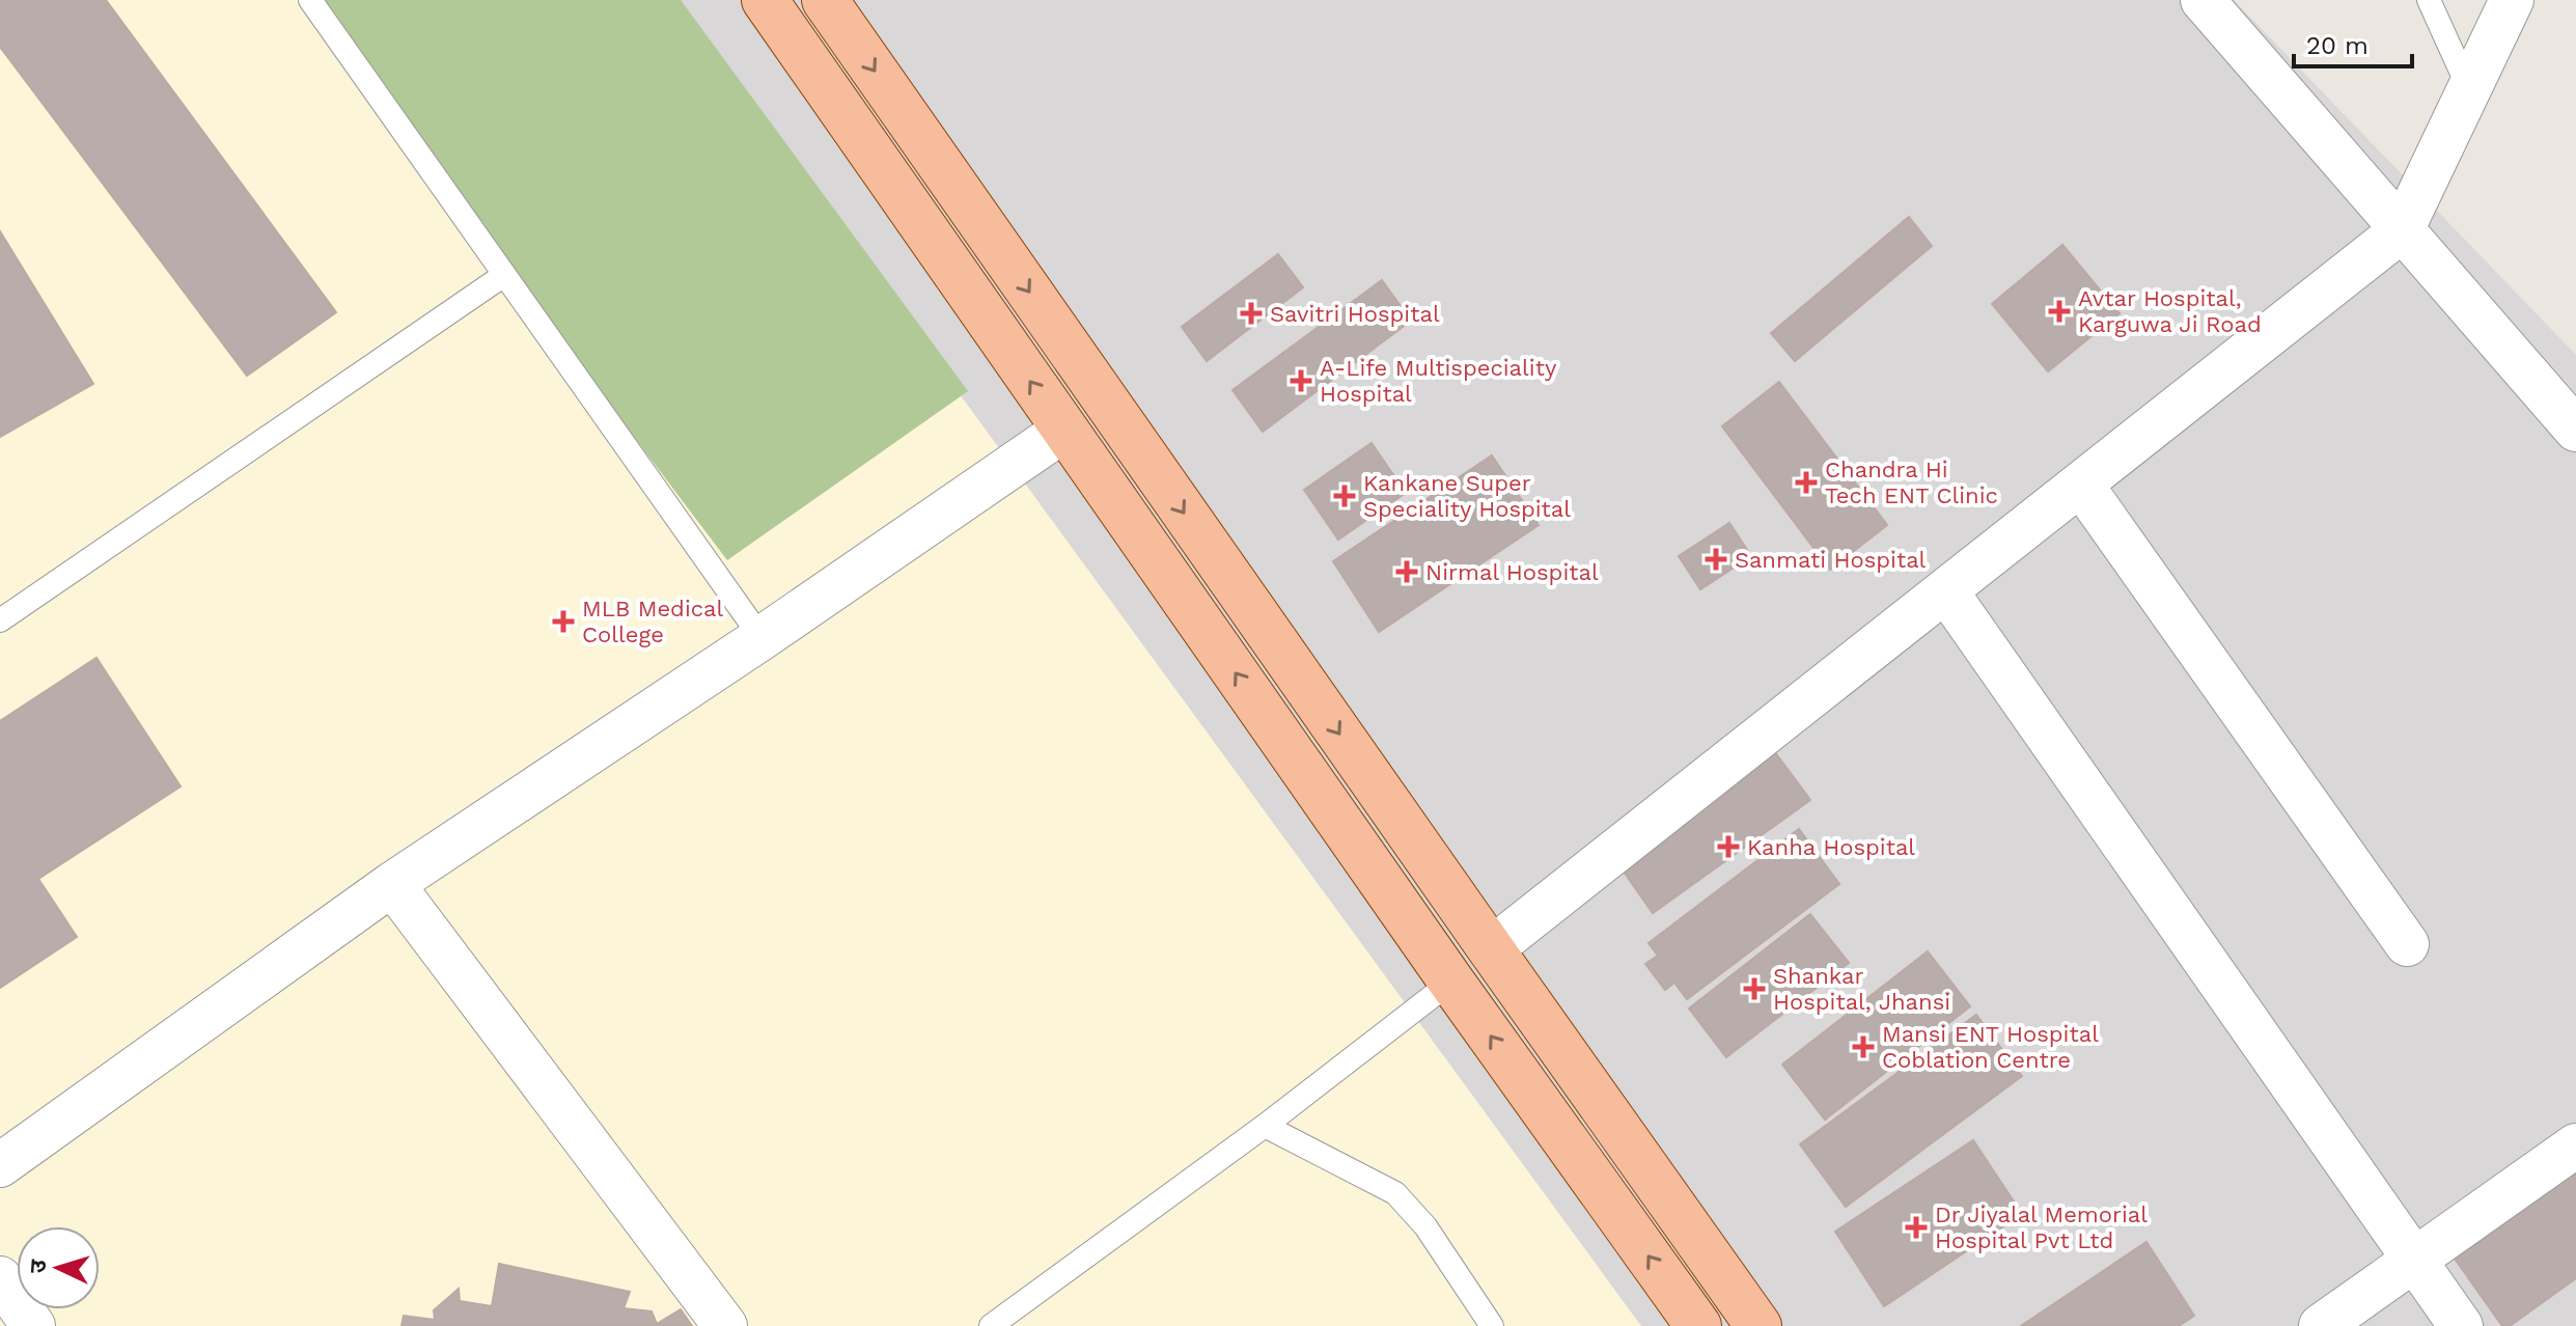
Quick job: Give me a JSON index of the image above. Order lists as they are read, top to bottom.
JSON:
{
  "places": {
    "health": [
      "Avtar Hospital, Karguwa Ji Road",
      "Savitri Hospital",
      "A-Life Multispeciality Hospital",
      "Chandra Hi Tech ENT Clinic",
      "Kankane Super Speciality Hospital",
      "Sanmati Hospital",
      "Nirmal Hospital",
      "MLB Medical College",
      "Kanha Hospital",
      "Shankar Hospital, Jhansi",
      "Mansi ENT Hospital Coblation Centre",
      "Dr Jiyalal Memorial Hospital Pvt Ltd"
    ]
  },
  "scale_bar": "20 m",
  "north": "left"
}
